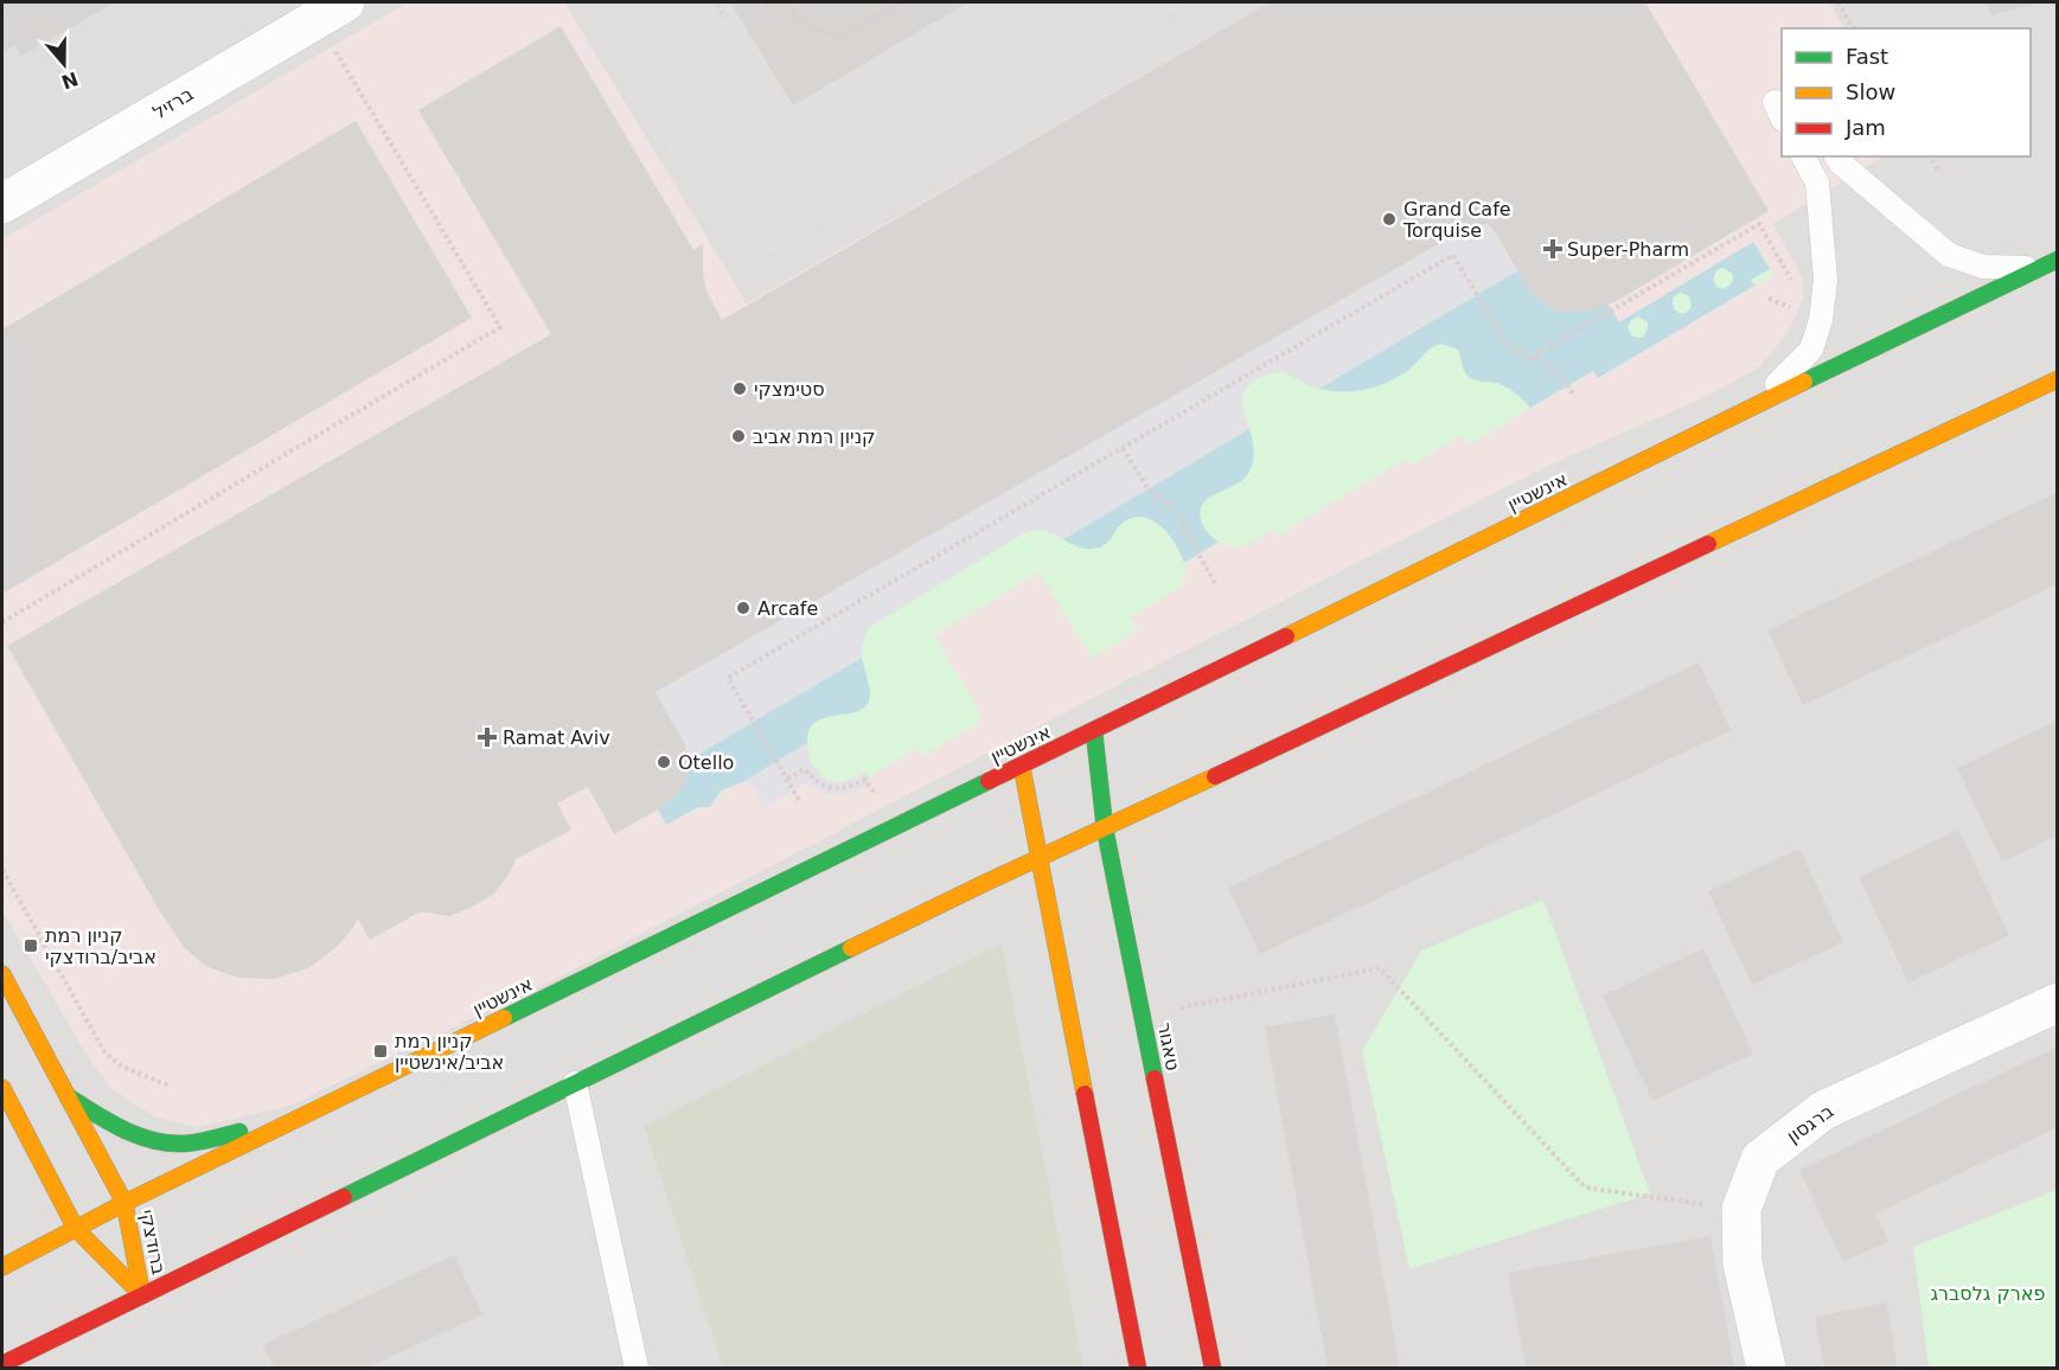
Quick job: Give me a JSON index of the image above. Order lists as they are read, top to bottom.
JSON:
{
  "streets": {
    "street": [
      "ברזיל",
      "אינשטיין",
      "טאגור",
      "ברגסון",
      "ברודצקי"
    ]
  },
  "crossings": [
    ["אינשטיין", "טאגור"],
    ["אינשטיין", "ברודצקי"]
  ],
  "parks": ["פארק גלסברג"],
  "places": {
    "other": [
      "Grand Cafe Torquise",
      "סטימצקי",
      "קניון רמת אביב",
      "Arcafe",
      "Otello"
    ],
    "health": ["Super-Pharm", "Ramat Aviv"],
    "transit": ["קניון רמת אביב/ברודצקי", "קניון רמת אביב/אינשטיין"]
  },
  "legend": ["Fast", "Slow", "Jam"],
  "north": "bottom"
}
